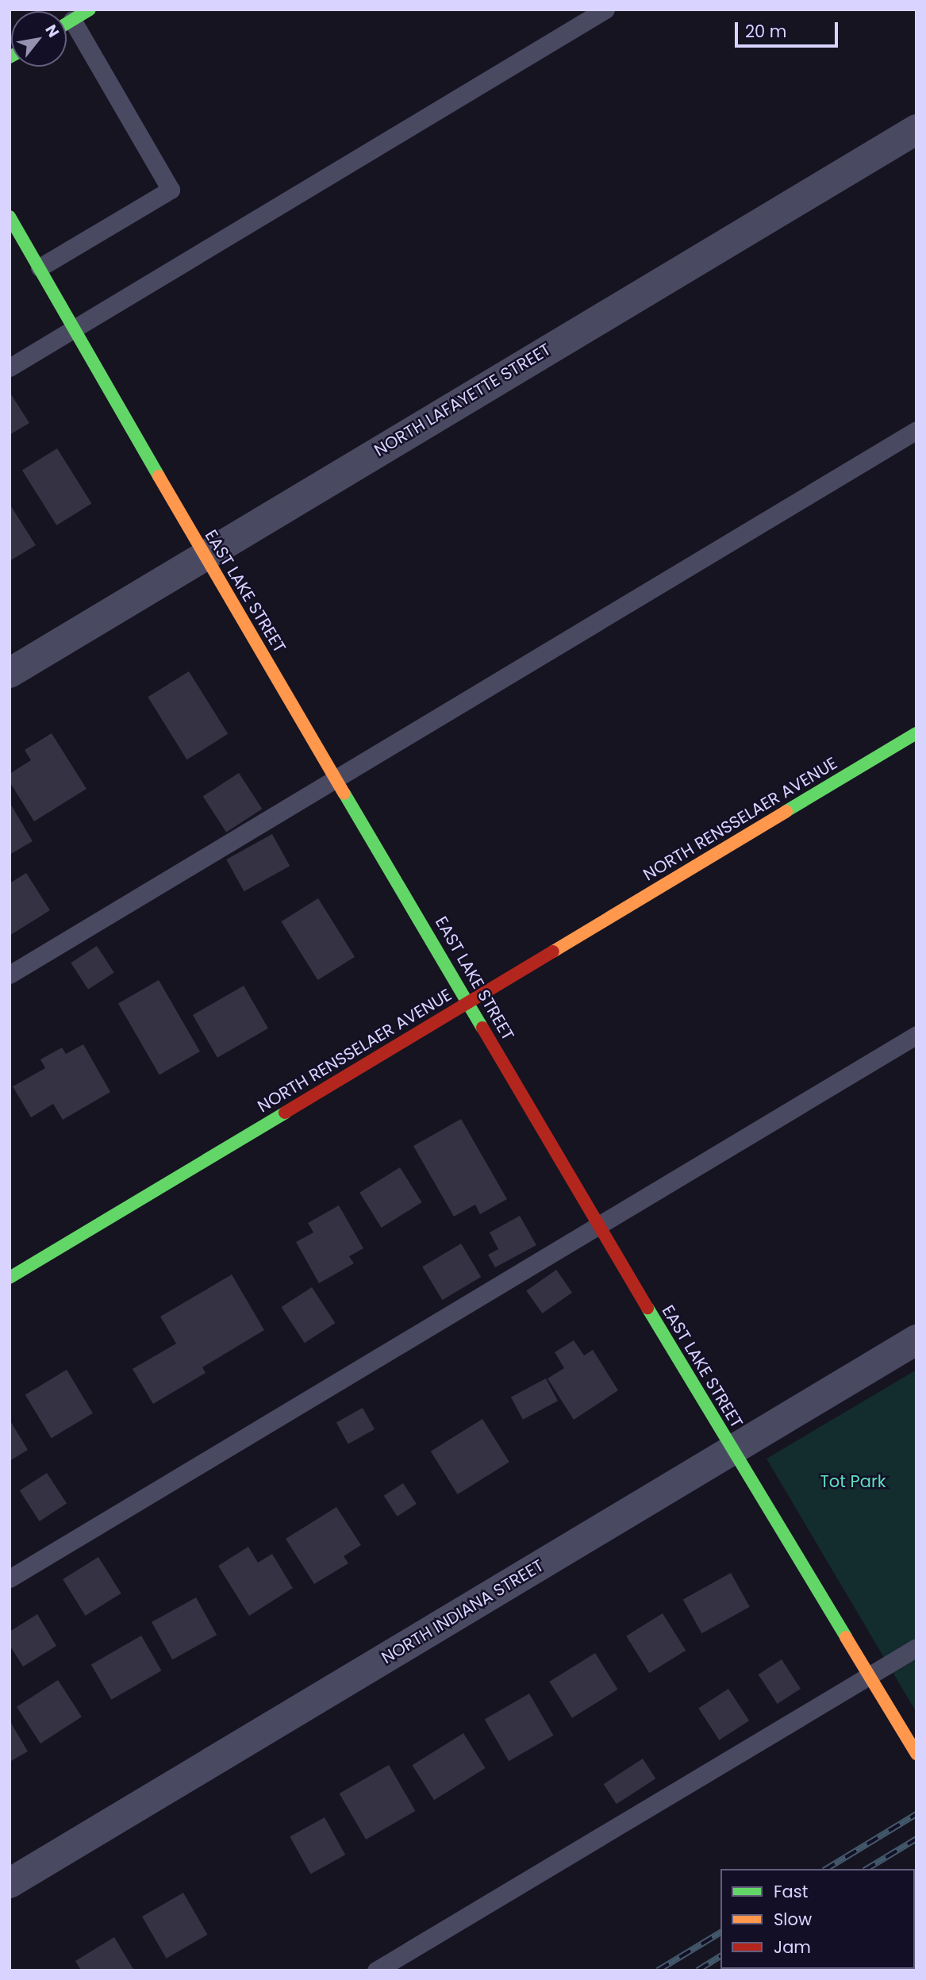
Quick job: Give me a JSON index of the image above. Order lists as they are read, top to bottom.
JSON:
{
  "streets": {
    "street": [
      "NORTH LAFAYETTE STREET",
      "EAST LAKE STREET",
      "NORTH RENSSELAER AVENUE",
      "NORTH INDIANA STREET"
    ]
  },
  "crossings": [
    ["NORTH LAFAYETTE STREET", "EAST LAKE STREET"],
    ["EAST LAKE STREET", "NORTH RENSSELAER AVENUE"],
    ["EAST LAKE STREET", "NORTH INDIANA STREET"]
  ],
  "parks": ["Tot Park"],
  "legend": ["Fast", "Slow", "Jam"],
  "scale_bar": "20 m",
  "north": "top right"
}
